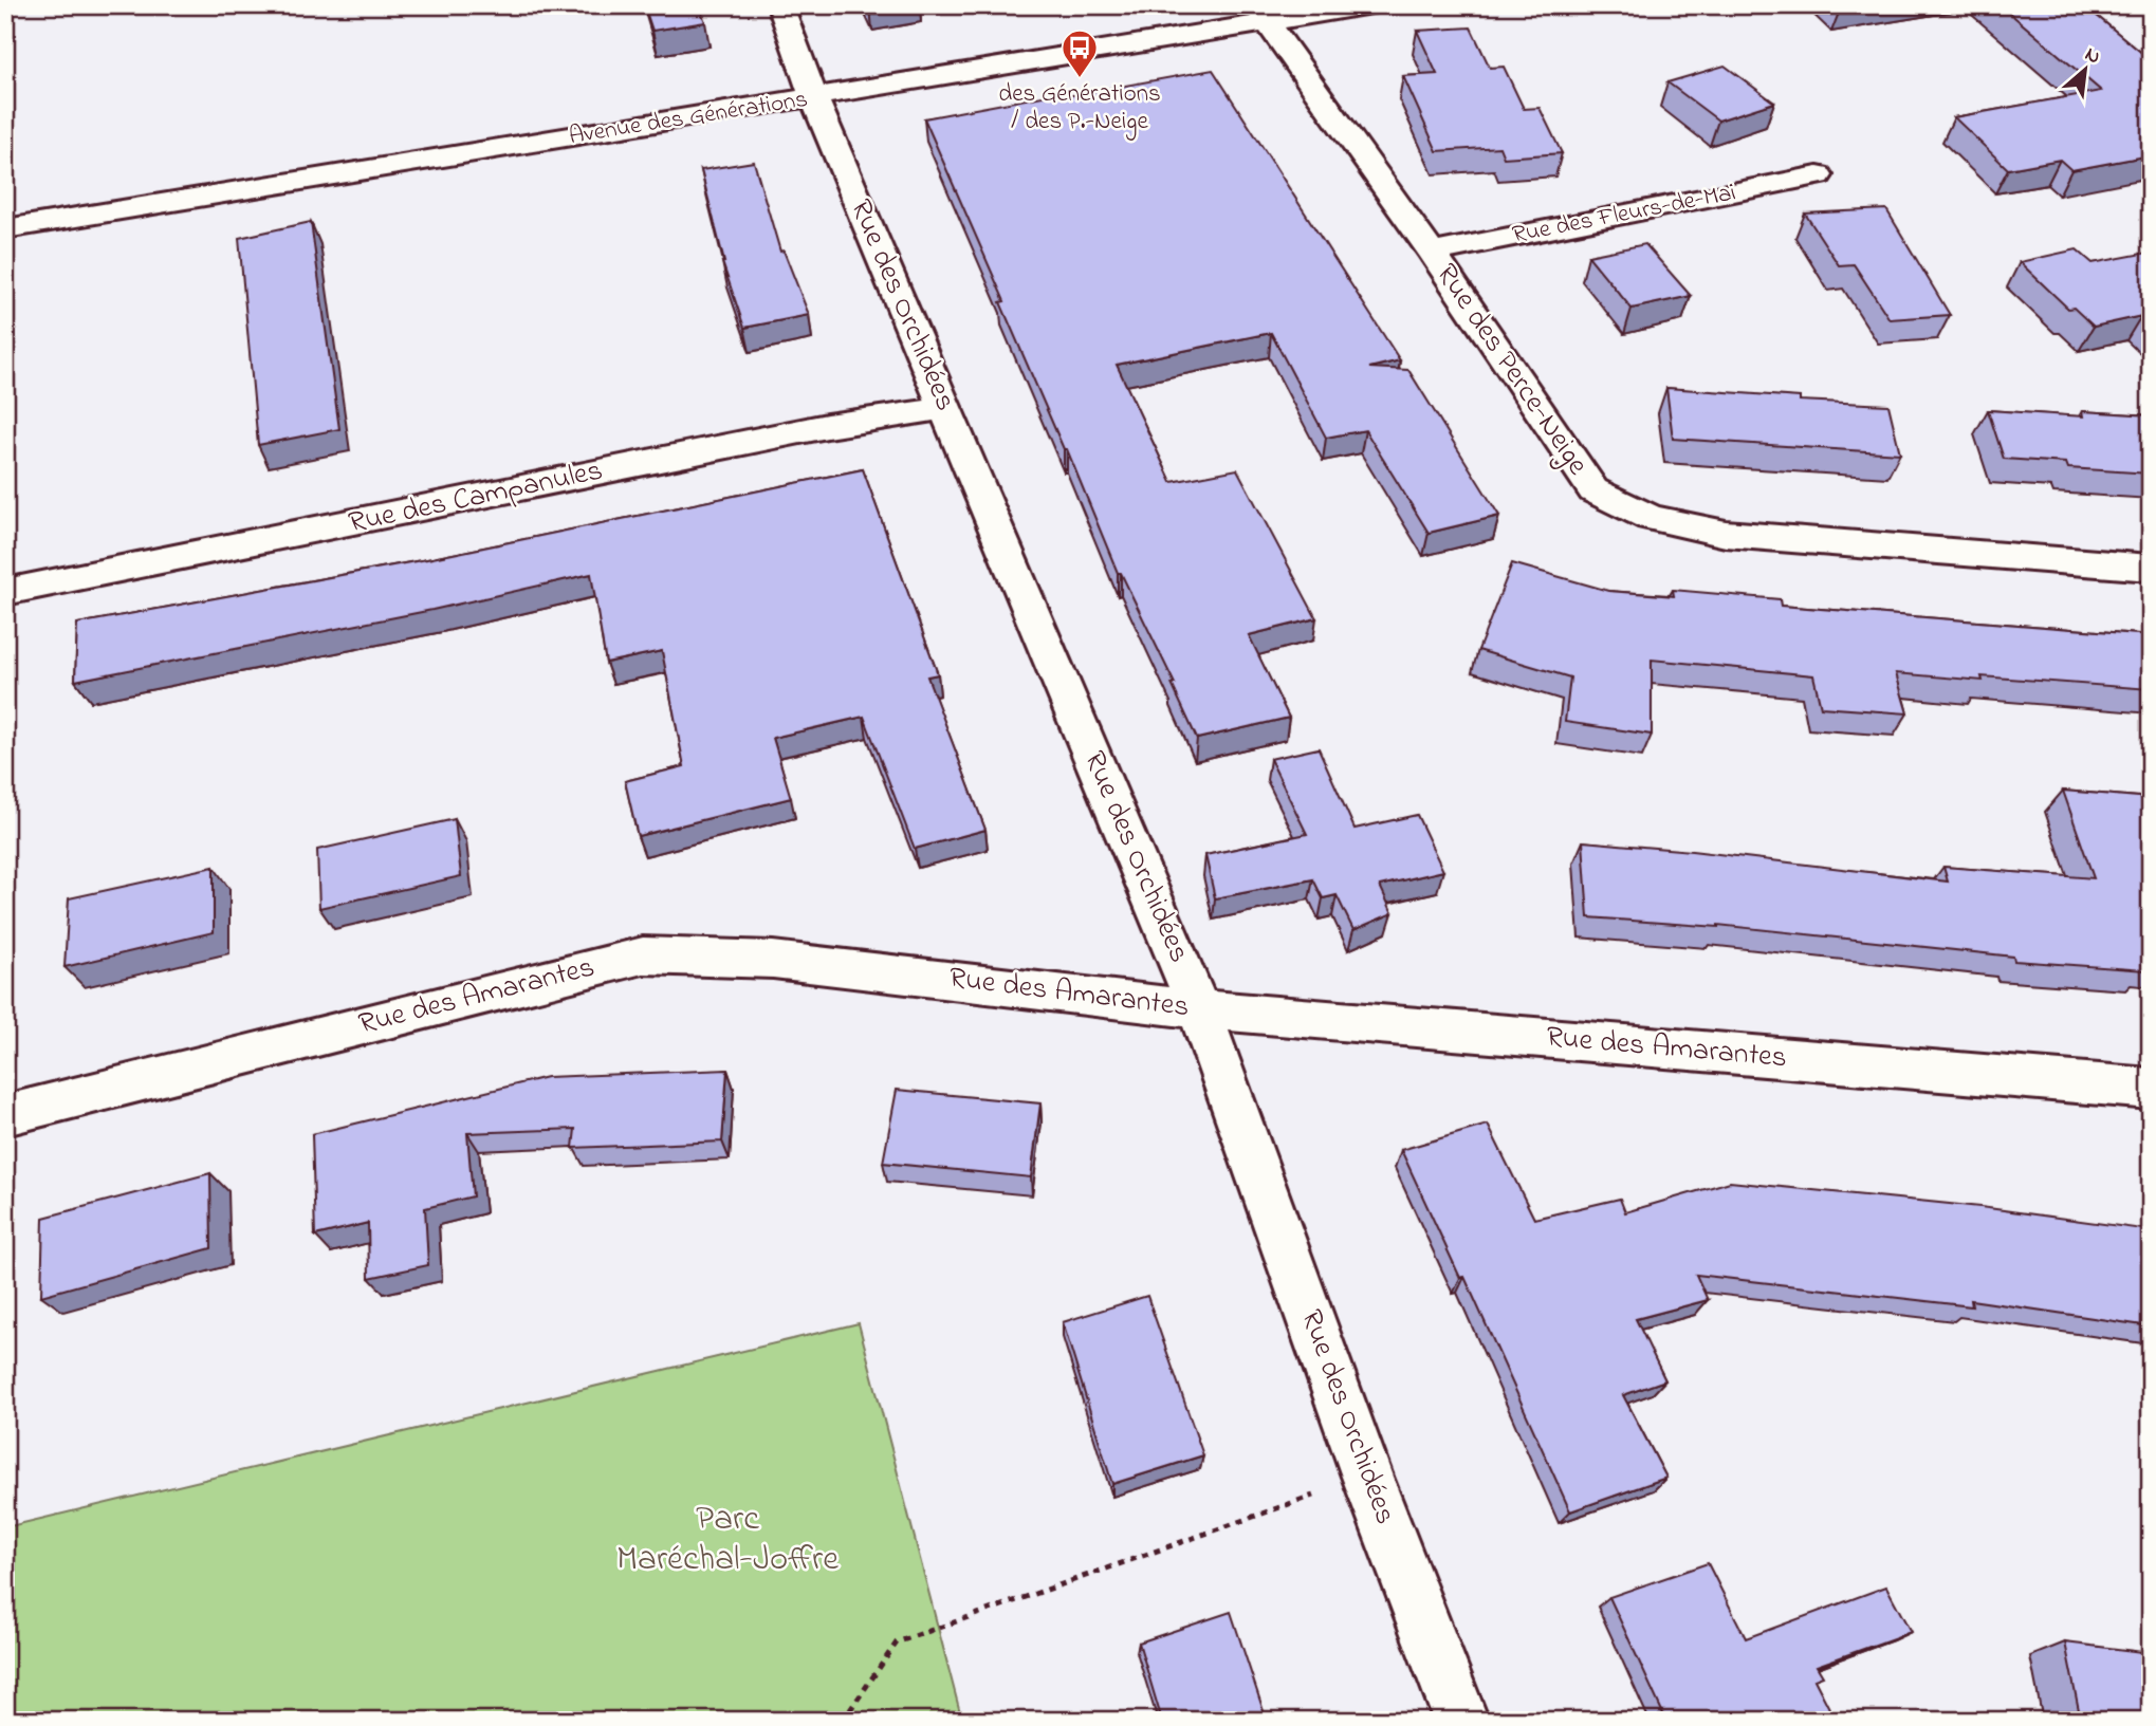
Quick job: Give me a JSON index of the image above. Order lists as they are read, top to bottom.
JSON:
{
  "streets": {
    "street": [
      "Avenue des Générations",
      "Rue des Fleurs-de-Mai",
      "Rue des Orchidées",
      "Rue des Perce-Neige",
      "Rue des Campanules",
      "Rue des Amarantes"
    ]
  },
  "crossings": [
    ["Avenue des Générations", "Rue des Orchidées"],
    ["Avenue des Générations", "Rue des Perce-Neige"],
    ["Rue des Fleurs-de-Mai", "Rue des Perce-Neige"],
    ["Rue des Orchidées", "Rue des Campanules"],
    ["Rue des Orchidées", "Rue des Amarantes"]
  ],
  "parks": ["Parc Maréchal-Joffre"],
  "places": {
    "bus stop": ["des Générations / des P.-Neige"]
  },
  "north": "top right"
}
